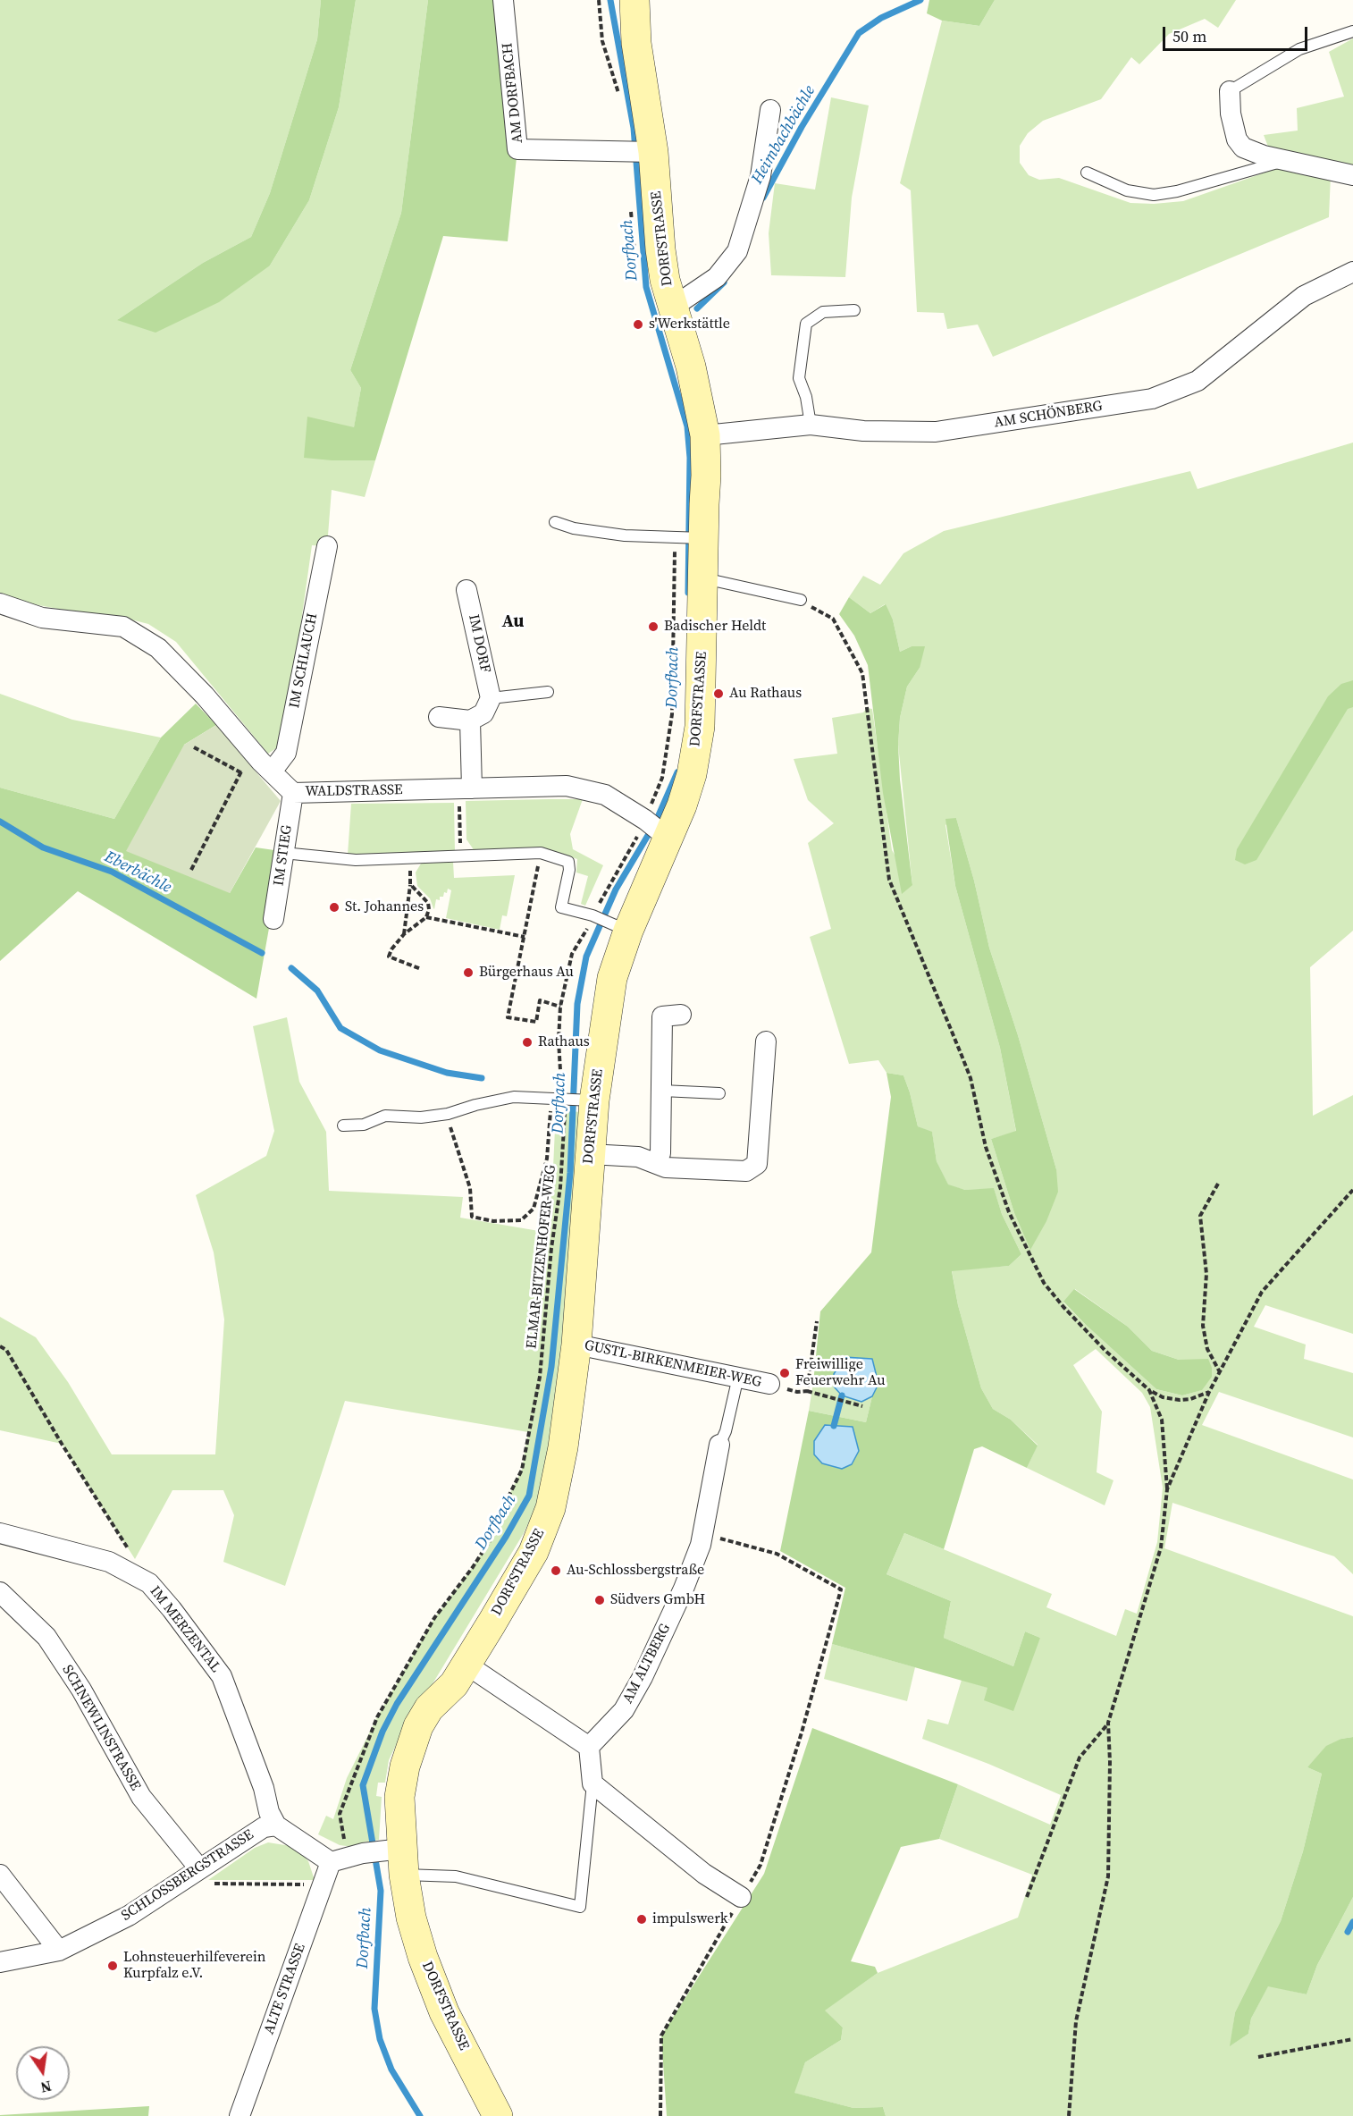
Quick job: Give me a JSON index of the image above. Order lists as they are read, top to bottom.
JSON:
{
  "streets": {
    "main road": ["DORFSTRASSE"],
    "street": [
      "AM DORFBACH",
      "AM SCHÖNBERG",
      "IM DORF",
      "IM SCHLAUCH",
      "WALDSTRASSE",
      "IM STIEG",
      "GUSTL-BIRKENMEIER-WEG",
      "IM MERZENTAL",
      "AM ALTBERG",
      "SCHNEWLINSTRASSE",
      "SCHLOSSBERGSTRASSE",
      "ALTE STRASSE"
    ],
    "path": ["ELMAR-BITZENHOFER-WEG"]
  },
  "crossings": [
    ["AM DORFBACH", "DORFSTRASSE"],
    ["DORFSTRASSE", "AM SCHÖNBERG"],
    ["DORFSTRASSE", "WALDSTRASSE"],
    ["DORFSTRASSE", "ELMAR-BITZENHOFER-WEG"],
    ["DORFSTRASSE", "GUSTL-BIRKENMEIER-WEG"],
    ["IM SCHLAUCH", "WALDSTRASSE"],
    ["WALDSTRASSE", "IM STIEG"],
    ["WALDSTRASSE", "ELMAR-BITZENHOFER-WEG"],
    ["ELMAR-BITZENHOFER-WEG", "ALTE STRASSE"],
    ["IM MERZENTAL", "SCHLOSSBERGSTRASSE"],
    ["SCHNEWLINSTRASSE", "SCHLOSSBERGSTRASSE"]
  ],
  "districts": ["Au"],
  "water": ["Heimbachbächle", "Dorfbach", "Eberbächle"],
  "places": [
    "s'Werkstättle",
    "Badischer Heldt",
    "Au Rathaus",
    "St. Johannes",
    "Bürgerhaus Au",
    "Rathaus",
    "Freiwillige Feuerwehr Au",
    "Au-Schlossbergstraße",
    "Südvers GmbH",
    "impulswerk",
    "Lohnsteuerhilfeverein Kurpfalz e.V."
  ],
  "scale_bar": "50 m",
  "north": "bottom"
}
